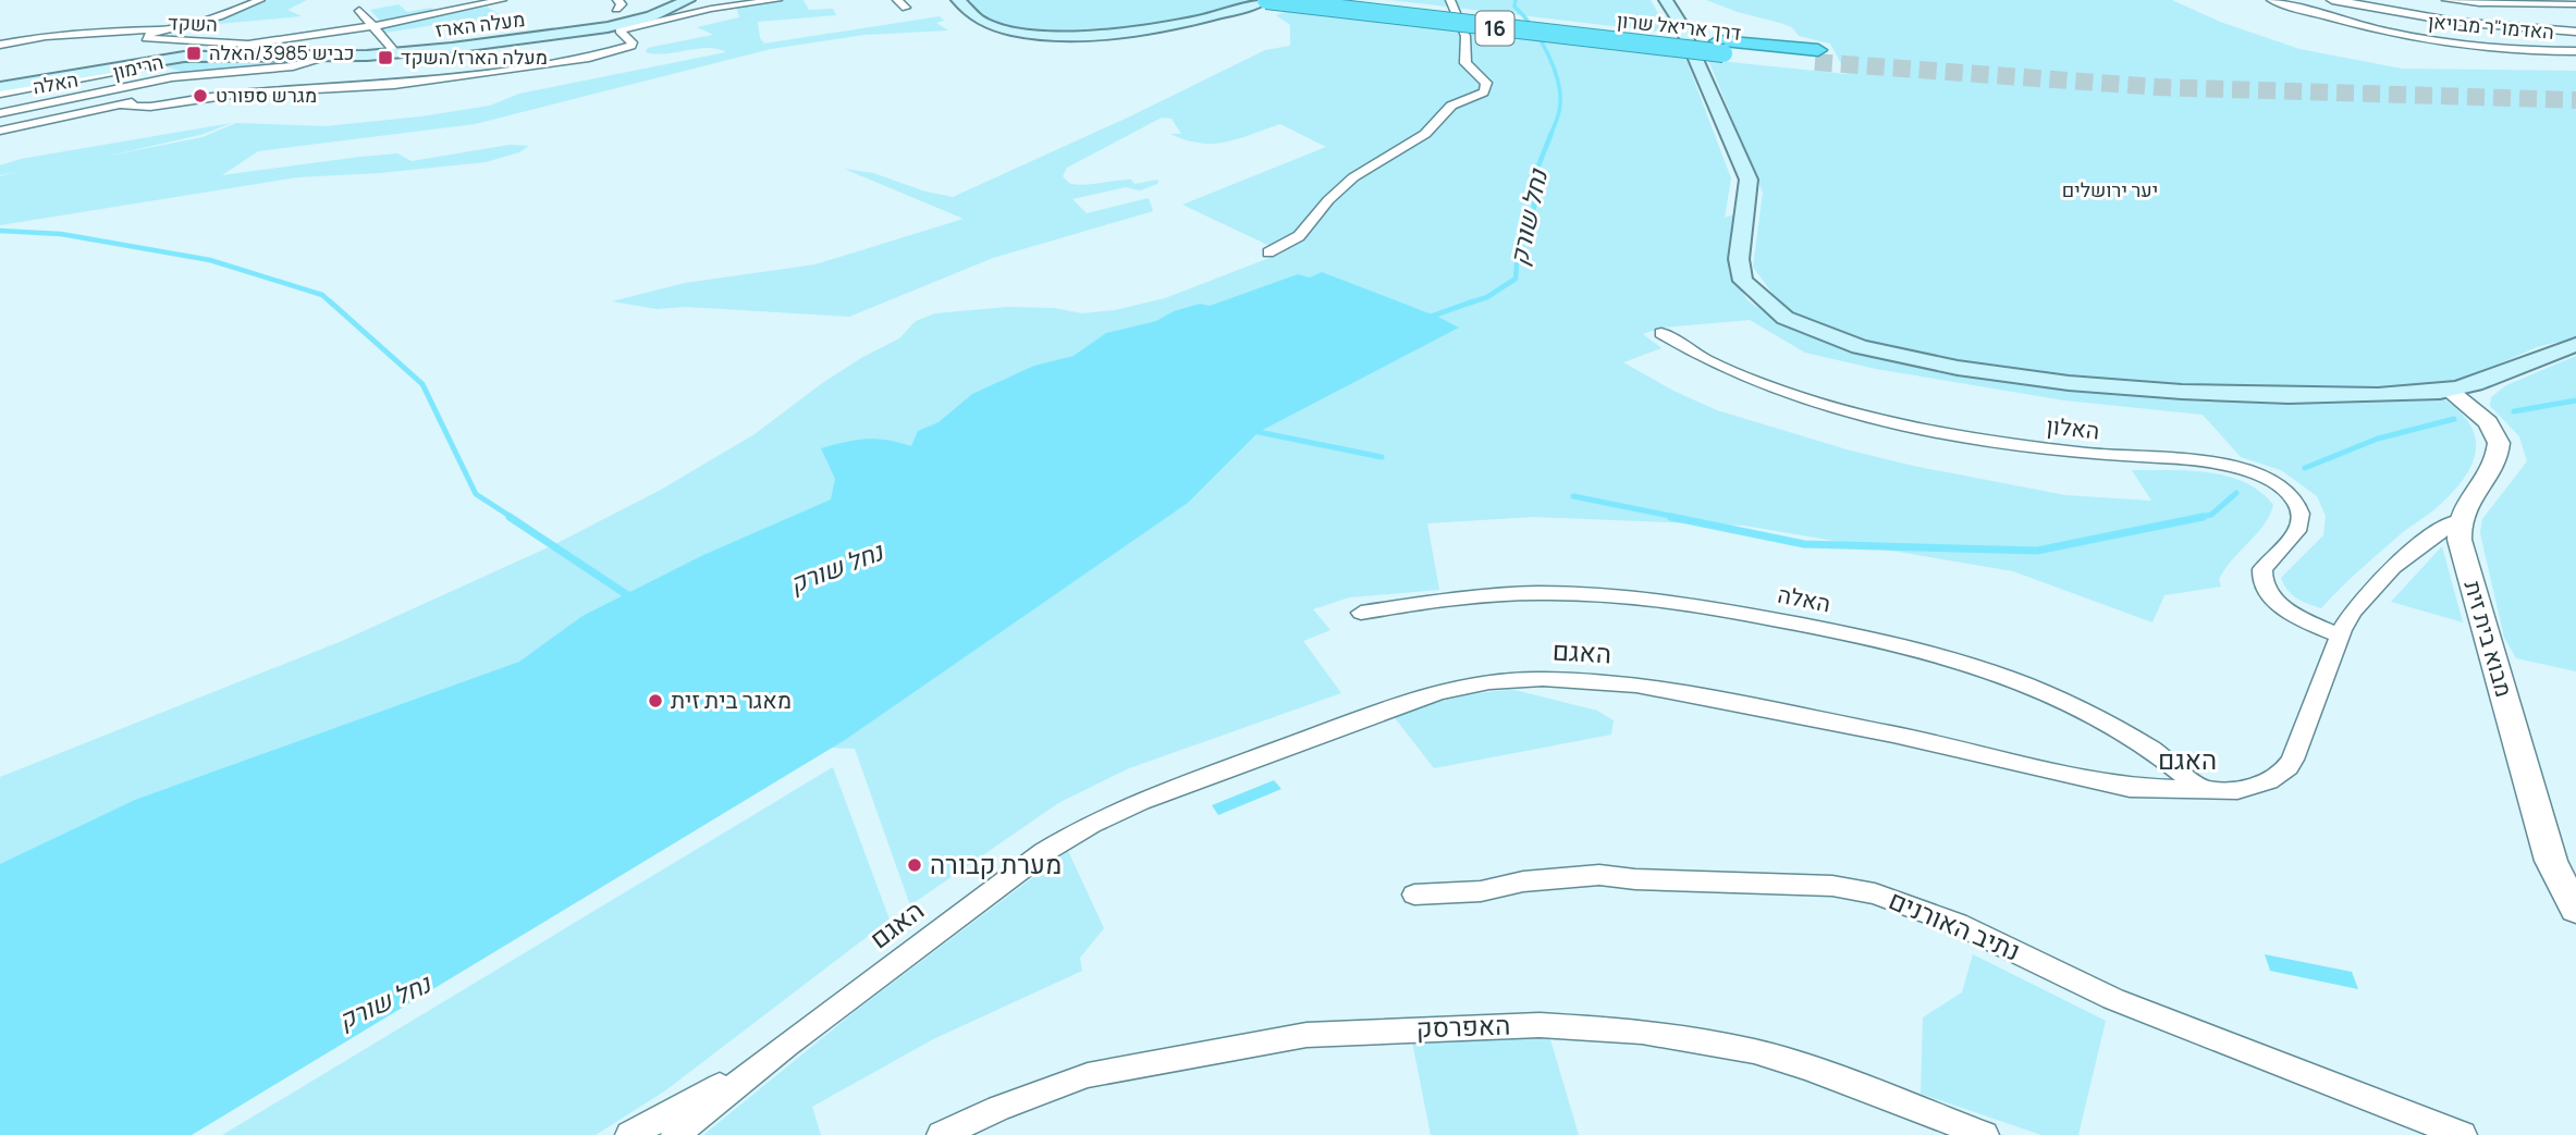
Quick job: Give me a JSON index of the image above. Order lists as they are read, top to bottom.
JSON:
{
  "streets": {
    "highway": ["דרך אריאל שרון", "16"],
    "main road": ["מעלה הארז"],
    "street": [
      "השקד",
      "האדמו\"ר מבויאן",
      "הרימון",
      "האלה",
      "האלון",
      "מבוא בית זית",
      "האגם",
      "נתיב האורנים",
      "האפרסק"
    ]
  },
  "crossings": [
    ["השקד", "מעלה הארז"],
    ["מעלה הארז", "הרימון"],
    ["מעלה הארז", "האלה"],
    ["האלה", "האגם"],
    ["האלון", "האגם"],
    ["מבוא בית זית", "האגם"]
  ],
  "water": ["נחל שורק"],
  "parks": ["יער ירושלים"],
  "places": {
    "transit": ["כביש 3985/האלה", "מעלה הארז/השקד"],
    "other": ["מגרש ספורט", "מאגר בית זית", "מערת קבורה"]
  }
}
